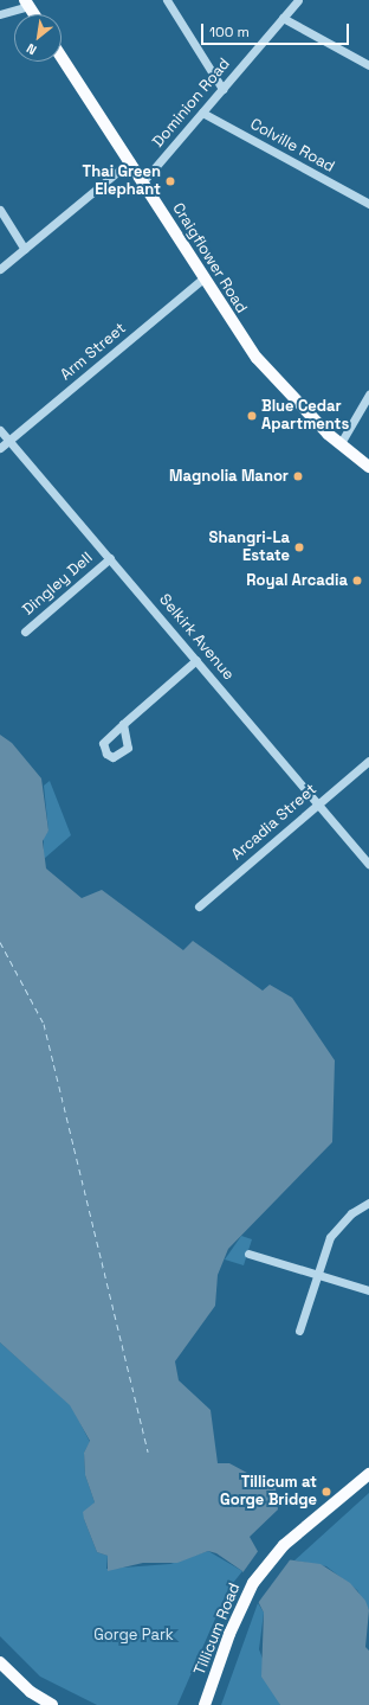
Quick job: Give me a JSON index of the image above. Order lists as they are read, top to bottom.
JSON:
{
  "streets": {
    "main road": ["Craigflower Road", "Tillicum Road"],
    "street": [
      "Dominion Road",
      "Colville Road",
      "Arm Street",
      "Dingley Dell",
      "Selkirk Avenue",
      "Arcadia Street"
    ]
  },
  "crossings": [
    ["Dominion Road", "Colville Road"],
    ["Dominion Road", "Craigflower Road"],
    ["Craigflower Road", "Arm Street"],
    ["Arm Street", "Selkirk Avenue"],
    ["Dingley Dell", "Selkirk Avenue"],
    ["Selkirk Avenue", "Arcadia Street"]
  ],
  "parks": ["Gorge Park"],
  "places": [
    "Thai Green Elephant",
    "Blue Cedar Apartments",
    "Magnolia Manor",
    "Shangri-La Estate",
    "Royal Arcadia",
    "Tillicum at Gorge Bridge"
  ],
  "scale_bar": "100 m",
  "north": "bottom left"
}
